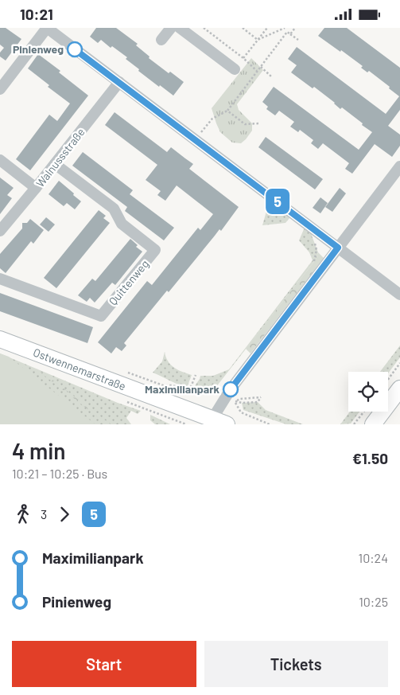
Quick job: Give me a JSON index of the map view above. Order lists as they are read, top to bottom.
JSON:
{
  "streets": {
    "street": ["Walnussstraße", "Quittenweg", "Ostwennemarstraße"]
  },
  "crossings": [
    ["Walnussstraße", "Quittenweg"]
  ],
  "places": ["Pinienweg", "Maximilianpark"],
  "lines": ["bus line 5"],
  "page": {
    "status": "10:21",
    "on_map": "5",
    "heading": ["4 min", "10:21 – 10:25 · Bus", "€1.50"],
    "legs": ["3", "5"],
    "list": [
      {
        "name": "Maximilianpark",
        "value": "10:24"
      },
      {
        "name": "Pinienweg",
        "value": "10:25"
      }
    ],
    "buttons": ["Start", "Tickets"]
  }
}
